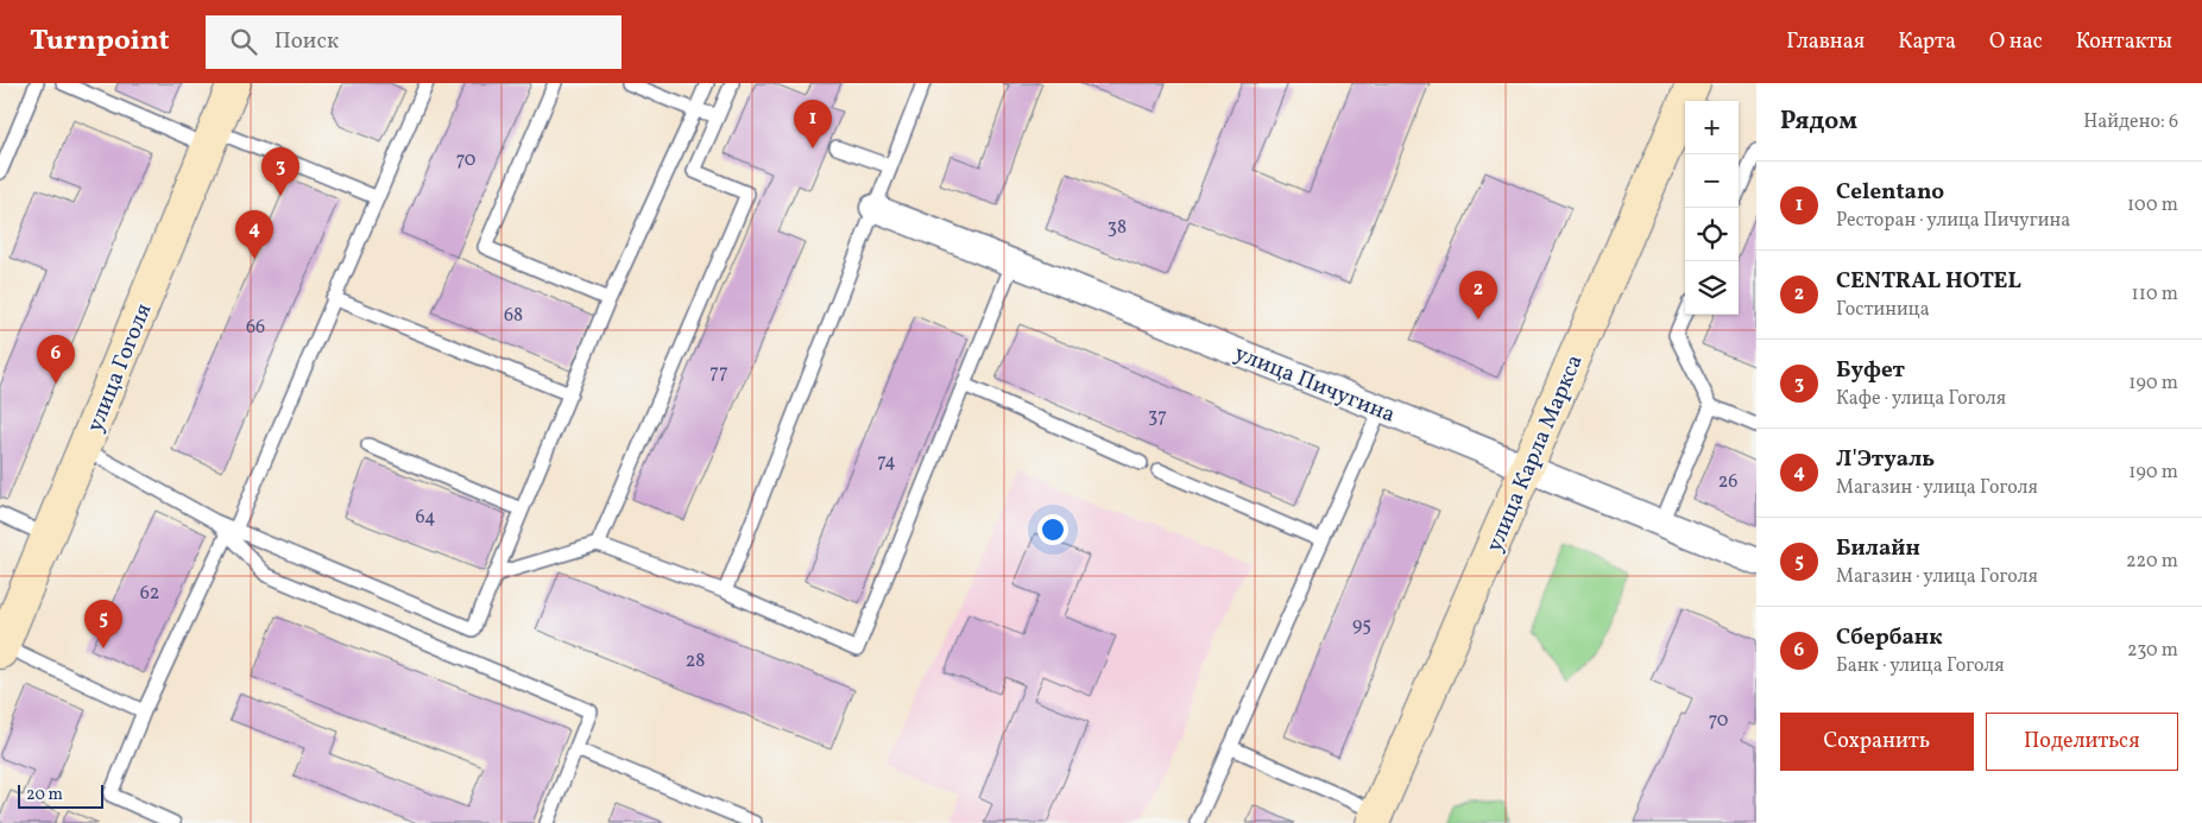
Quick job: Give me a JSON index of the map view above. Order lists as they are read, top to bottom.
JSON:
{
  "streets": {
    "main road": ["улица Гоголя", "улица Карла Маркса"],
    "street": ["улица Пичугина"]
  },
  "crossings": [
    ["улица Пичугина", "улица Карла Маркса"]
  ],
  "house_numbers": [
    "70",
    "38",
    "68",
    "66",
    "77",
    "37",
    "74",
    "26",
    "64",
    "62",
    "95",
    "28",
    "70"
  ],
  "scale_bar": "20 m",
  "page": {
    "header": "Turnpoint",
    "search": "Поиск",
    "nav": [
      "Главная",
      "Карта",
      "О нас",
      "Контакты"
    ],
    "heading": ["Рядом", "Найдено: 6"],
    "pins": [
      "1",
      "3",
      "4",
      "2",
      "6",
      "5"
    ],
    "map_buttons": ["+", "−"],
    "list": [
      {
        "mark": "1",
        "name": "Celentano",
        "note": "Ресторан · улица Пичугина",
        "value": "100 m"
      },
      {
        "mark": "2",
        "name": "СENTRAL HOTEL",
        "note": "Гостиница",
        "value": "110 m"
      },
      {
        "mark": "3",
        "name": "Буфет",
        "note": "Кафе · улица Гоголя",
        "value": "190 m"
      },
      {
        "mark": "4",
        "name": "Л'Этуаль",
        "note": "Магазин · улица Гоголя",
        "value": "190 m"
      },
      {
        "mark": "5",
        "name": "Билайн",
        "note": "Магазин · улица Гоголя",
        "value": "220 m"
      },
      {
        "mark": "6",
        "name": "Сбербанк",
        "note": "Банк · улица Гоголя",
        "value": "230 m"
      }
    ],
    "buttons": ["Сохранить", "Поделиться"],
    "scale": "20 m"
  }
}
